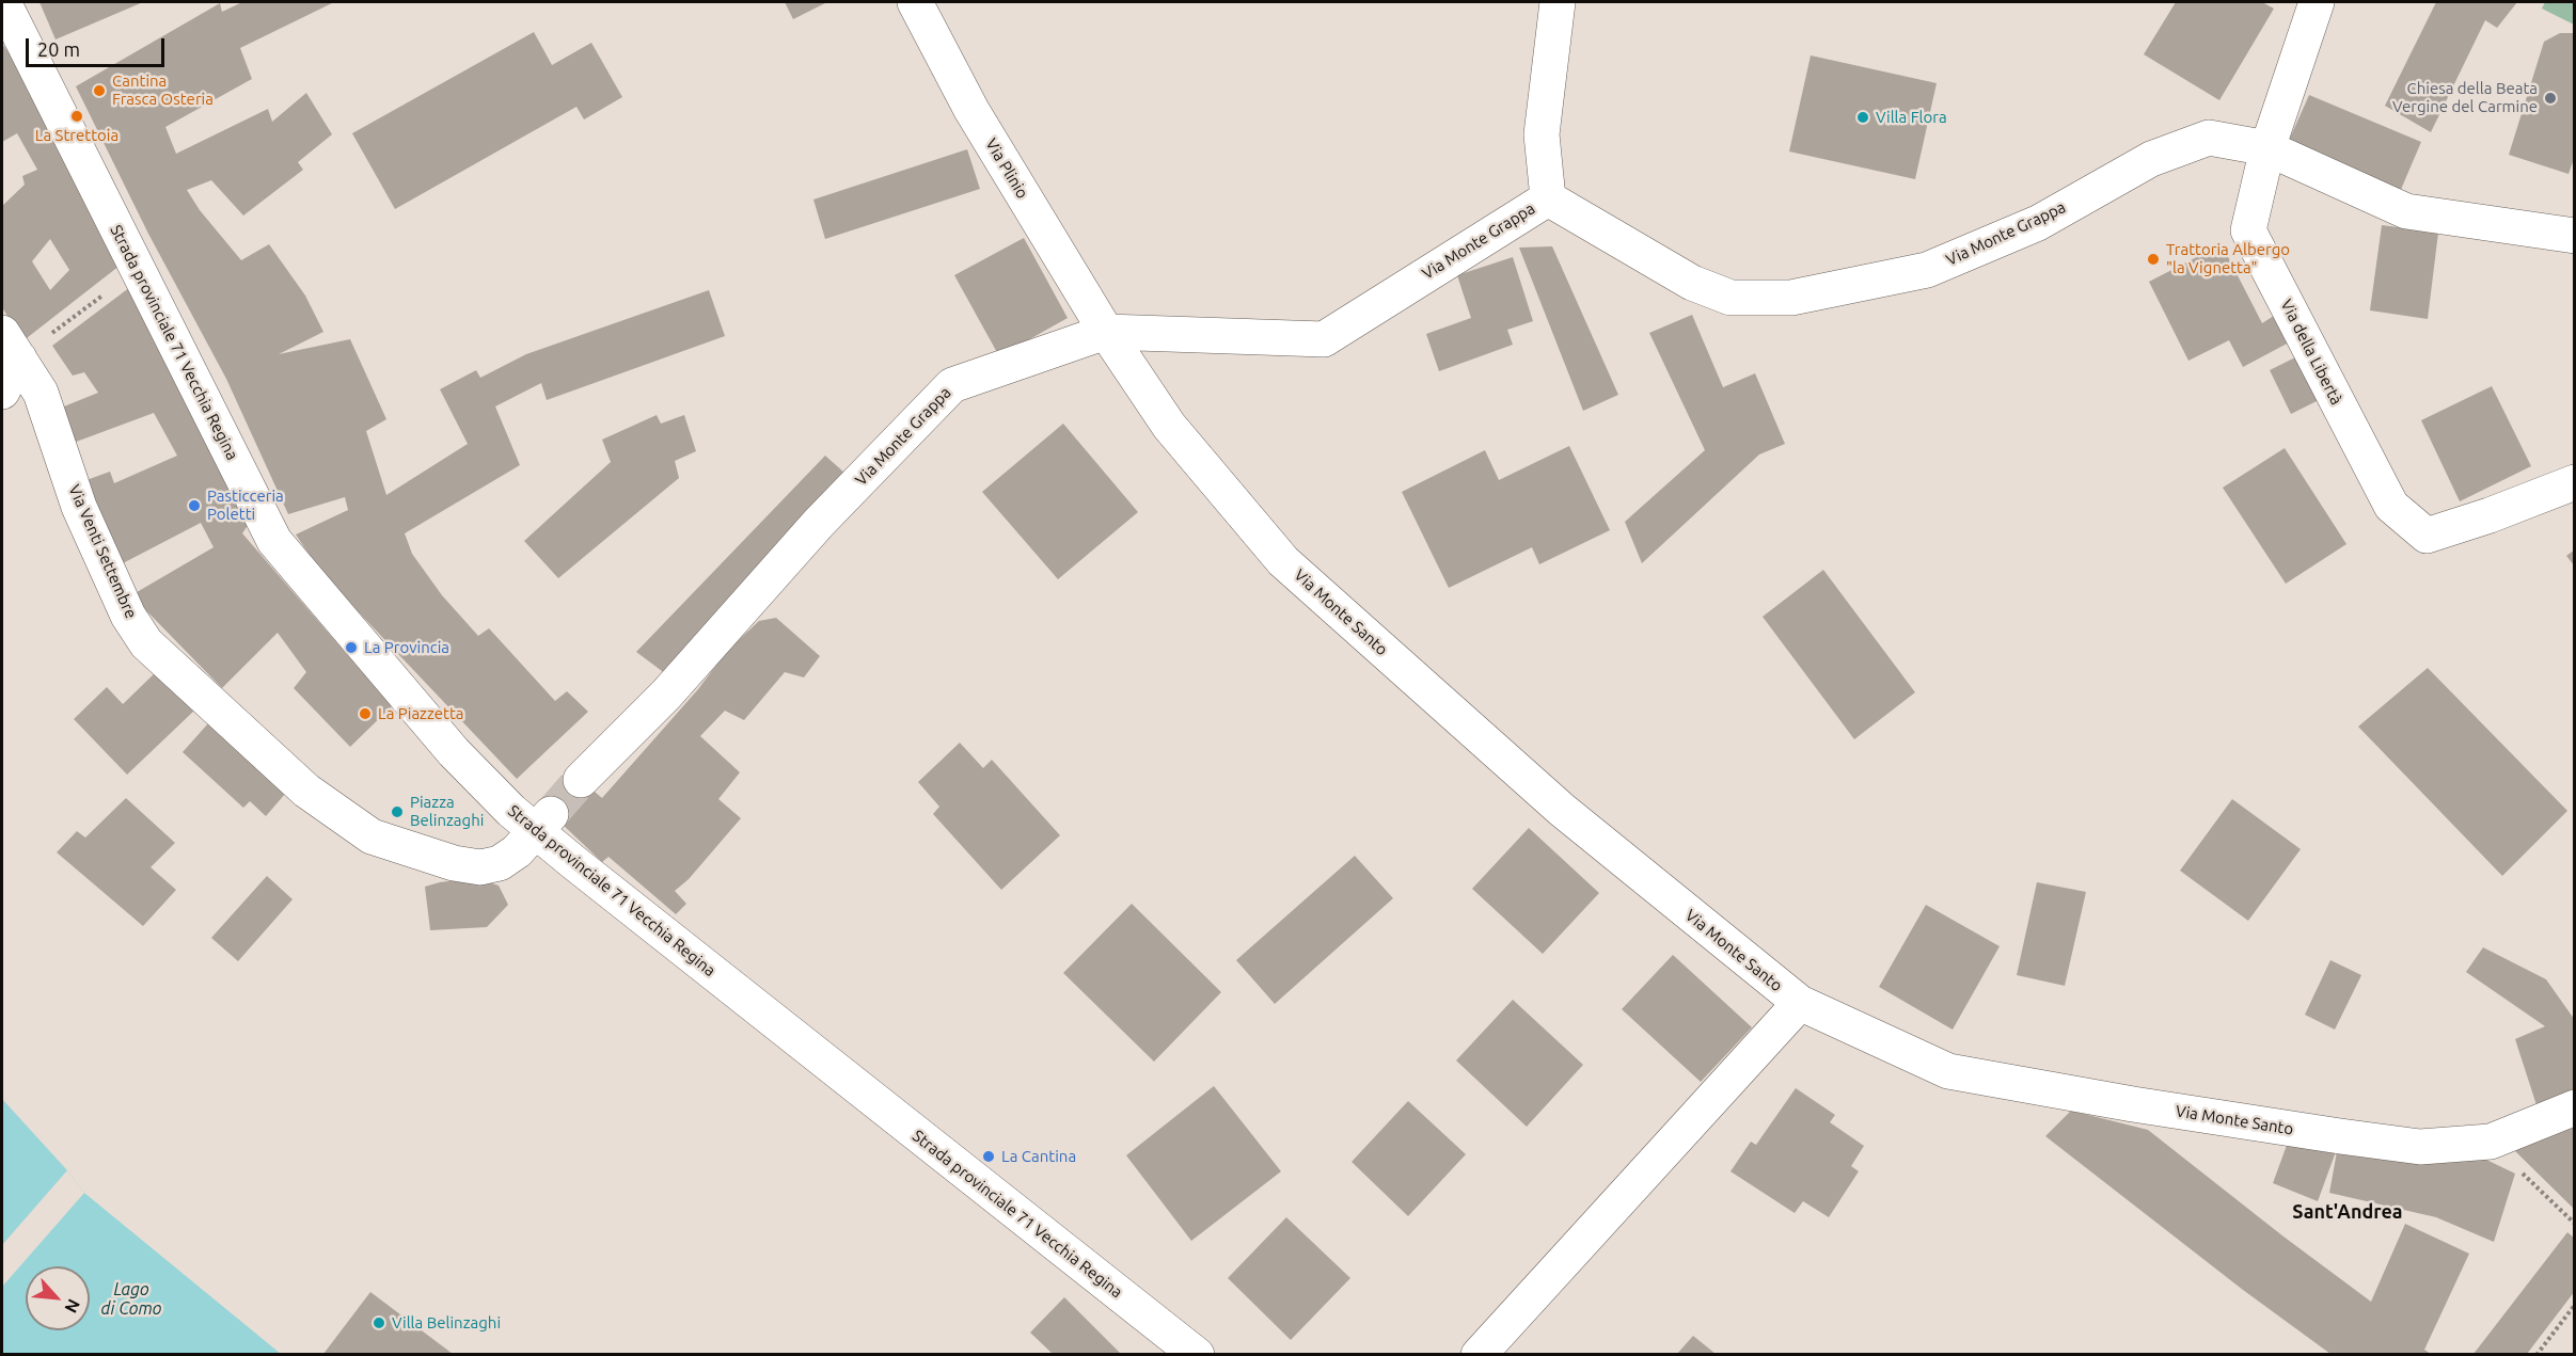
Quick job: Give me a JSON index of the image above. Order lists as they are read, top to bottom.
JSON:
{
  "streets": {
    "street": [
      "Via Plinio",
      "Via Monte Grappa",
      "Strada provinciale 71 Vecchia Regina",
      "Via della Libertà",
      "Via Venti Settembre",
      "Via Monte Santo"
    ]
  },
  "crossings": [
    ["Via Plinio", "Via Monte Grappa"],
    ["Via Plinio", "Via Monte Santo"],
    ["Via Monte Grappa", "Via della Libertà"],
    ["Via Monte Grappa", "Via Monte Santo"],
    ["Strada provinciale 71 Vecchia Regina", "Via Venti Settembre"]
  ],
  "districts": ["Sant'Andrea"],
  "water": ["Lago di Como"],
  "places": [
    "Cantina Frasca Osteria",
    "Chiesa della Beata Vergine del Carmine",
    "La Strettoia",
    "Villa Flora",
    "Trattoria Albergo \"la Vignetta\"",
    "Pasticceria Poletti",
    "La Provincia",
    "La Piazzetta",
    "Piazza Belinzaghi",
    "La Cantina",
    "Villa Belinzaghi"
  ],
  "scale_bar": "20 m",
  "north": "bottom right"
}
